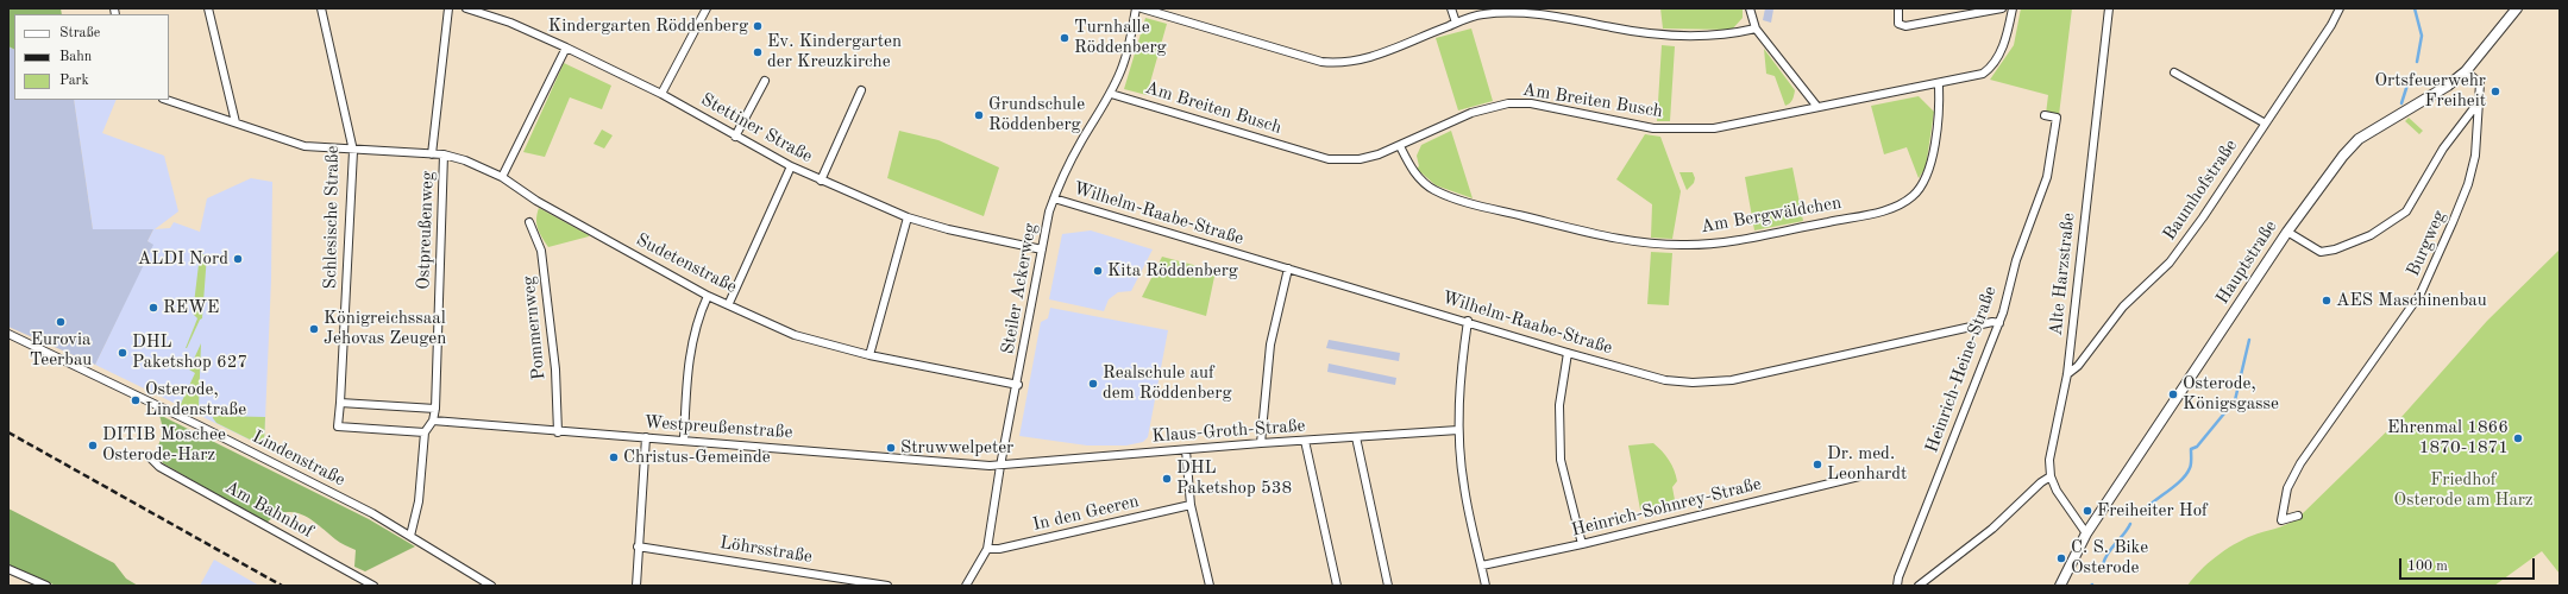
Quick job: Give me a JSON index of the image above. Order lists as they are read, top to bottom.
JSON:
{
  "streets": {
    "street": [
      "Am Breiten Busch",
      "Stettiner Straße",
      "Baumhofstraße",
      "Wilhelm-Raabe-Straße",
      "Am Bergwäldchen",
      "Schlesische Straße",
      "Ostpreußenweg",
      "Burgweg",
      "Hauptstraße",
      "Sudetenstraße",
      "Alte Harzstraße",
      "Steiler Ackerweg",
      "Pommernweg",
      "Heinrich-Heine-Straße",
      "Westpreußenstraße",
      "Klaus-Groth-Straße",
      "Lindenstraße",
      "Heinrich-Sohnrey-Straße",
      "Am Bahnhof",
      "In den Geeren",
      "Löhrsstraße"
    ]
  },
  "crossings": [
    ["Am Breiten Busch", "Am Bergwäldchen"],
    ["Am Breiten Busch", "Steiler Ackerweg"],
    ["Stettiner Straße", "Steiler Ackerweg"],
    ["Baumhofstraße", "Alte Harzstraße"],
    ["Wilhelm-Raabe-Straße", "Steiler Ackerweg"],
    ["Wilhelm-Raabe-Straße", "Heinrich-Heine-Straße"],
    ["Schlesische Straße", "Sudetenstraße"],
    ["Ostpreußenweg", "Sudetenstraße"],
    ["Ostpreußenweg", "Westpreußenstraße"],
    ["Burgweg", "Hauptstraße"],
    ["Hauptstraße", "Alte Harzstraße"],
    ["Sudetenstraße", "Steiler Ackerweg"],
    ["Steiler Ackerweg", "Westpreußenstraße"],
    ["Steiler Ackerweg", "Klaus-Groth-Straße"],
    ["Steiler Ackerweg", "In den Geeren"],
    ["Pommernweg", "Westpreußenstraße"],
    ["Westpreußenstraße", "Klaus-Groth-Straße"]
  ],
  "parks": ["Friedhof Osterode am Harz"],
  "places": [
    "Kindergarten Röddenberg",
    "Turnhalle Röddenberg",
    "Ev. Kindergarten der Kreuzkirche",
    "Ortsfeuerwehr Freiheit",
    "Grundschule Röddenberg",
    "ALDI Nord",
    "Kita Röddenberg",
    "AES Maschinenbau",
    "REWE",
    "Eurovia Teerbau",
    "Königreichssaal Jehovas Zeugen",
    "DHL Paketshop 627",
    "Realschule auf dem Röddenberg",
    "Osterode, Königsgasse",
    "Osterode, Lindenstraße",
    "Ehrenmal 1866 1870-1871",
    "DITIB Moschee Osterode-Harz",
    "Struwwelpeter",
    "Christus-Gemeinde",
    "Dr. med. Leonhardt",
    "DHL Paketshop 538",
    "Freiheiter Hof",
    "C. S. Bike Osterode"
  ],
  "legend": ["Straße", "Bahn", "Park"],
  "scale_bar": "100 m"
}
